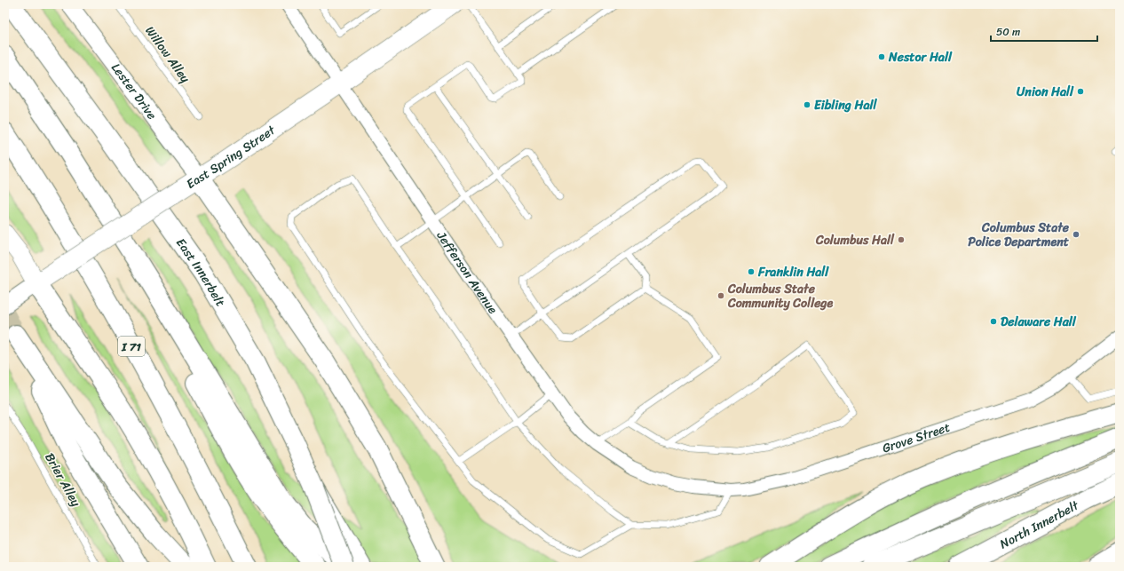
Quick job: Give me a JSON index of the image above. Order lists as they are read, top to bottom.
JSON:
{
  "streets": {
    "highway": ["East Innerbelt", "I 71", "North Innerbelt"],
    "main road": ["East Spring Street"],
    "street": ["Lester Drive", "Jefferson Avenue", "Grove Street"],
    "lane": ["Willow Alley", "Brier Alley"]
  },
  "crossings": [
    ["Lester Drive", "East Spring Street"],
    ["East Spring Street", "Jefferson Avenue"],
    ["Jefferson Avenue", "Grove Street"]
  ],
  "places": [
    "Nestor Hall",
    "Union Hall",
    "Eibling Hall",
    "Columbus State Police Department",
    "Columbus Hall",
    "Franklin Hall",
    "Columbus State Community College",
    "Delaware Hall"
  ],
  "scale_bar": "50 m"
}
